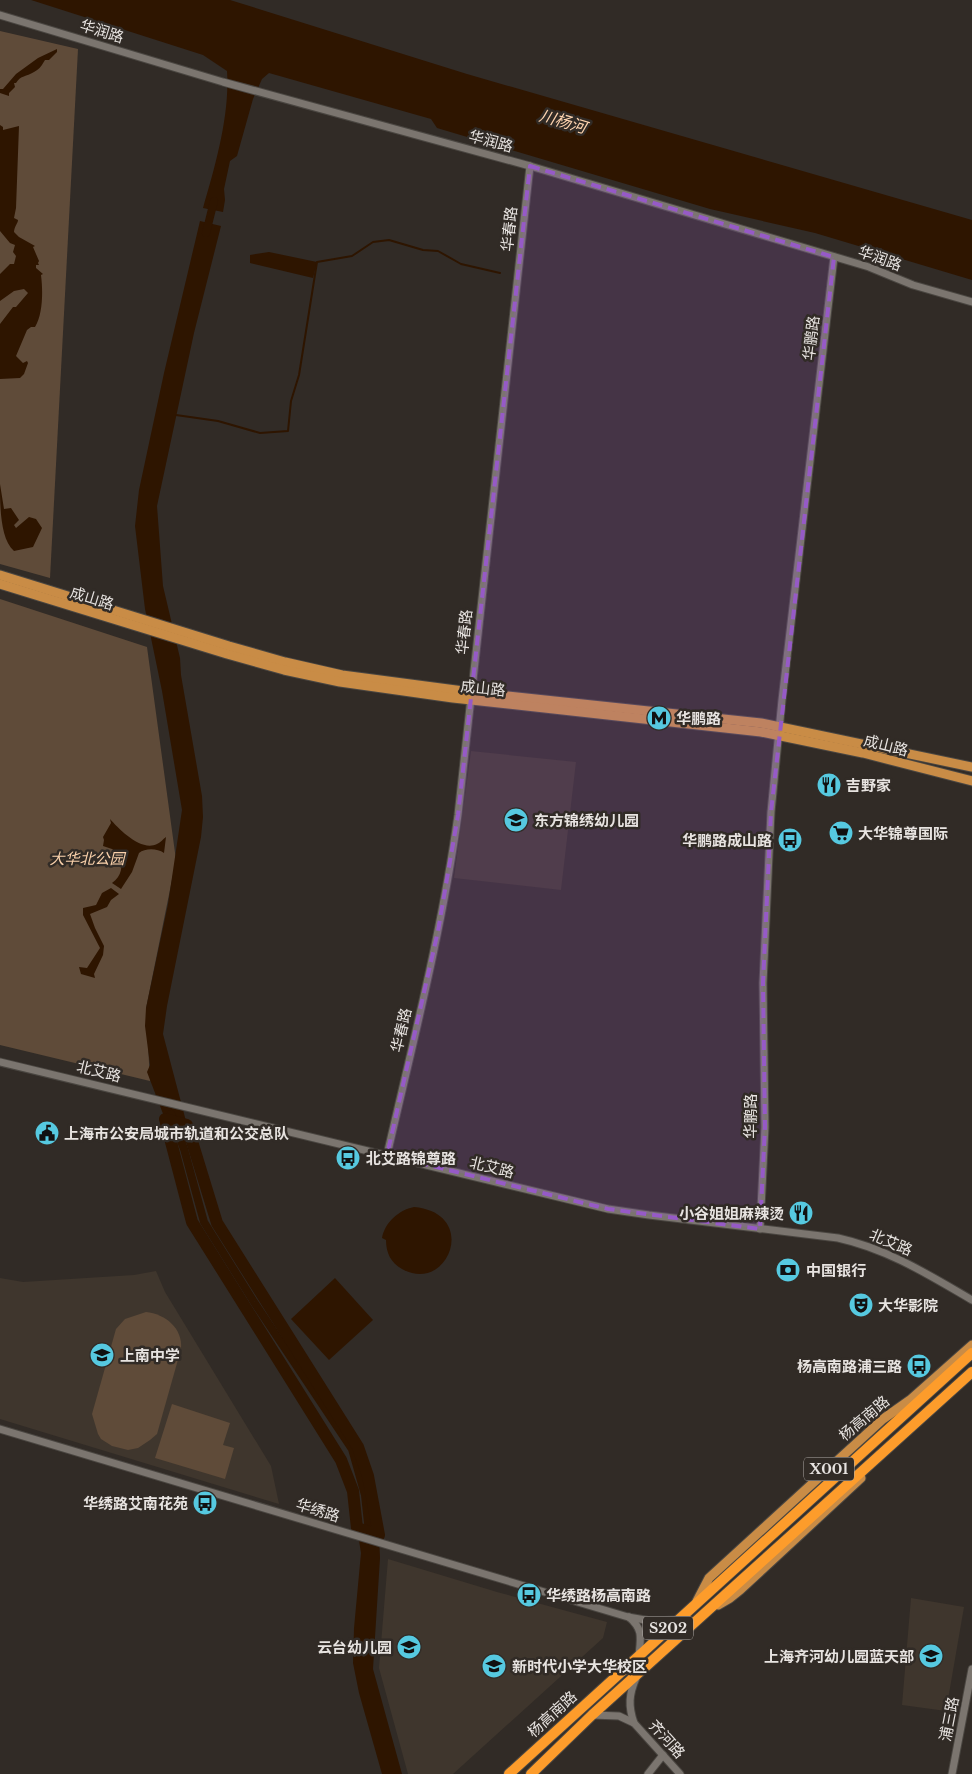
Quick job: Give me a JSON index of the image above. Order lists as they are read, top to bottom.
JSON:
{
  "streets": {
    "highway": ["杨高南路", "X001", "S202"],
    "main road": ["成山路"],
    "street": [
      "华润路",
      "华春路",
      "华鹏路",
      "北艾路",
      "华绣路",
      "浦三路",
      "齐河路"
    ]
  },
  "crossings": [
    ["华润路", "华春路"],
    ["华润路", "华鹏路"],
    ["华春路", "成山路"],
    ["华春路", "北艾路"],
    ["华鹏路", "成山路"],
    ["华鹏路", "北艾路"],
    ["杨高南路", "华绣路"],
    ["杨高南路", "齐河路"]
  ],
  "water": ["川杨河"],
  "parks": ["大华北公园"],
  "places": {
    "metro station": ["华鹏路"],
    "restaurant": ["吉野家", "小谷姐姐麻辣烫"],
    "school or university": [
      "东方锦绣幼儿园",
      "上南中学",
      "云台幼儿园",
      "上海齐河幼儿园蓝天部",
      "新时代小学大华校区"
    ],
    "supermarket": ["大华锦尊国际"],
    "bus stop": [
      "华鹏路成山路",
      "北艾路锦尊路",
      "杨高南路浦三路",
      "华绣路艾南花苑",
      "华绣路杨高南路"
    ],
    "public building": ["上海市公安局城市轨道和公交总队"],
    "bank": ["中国银行"],
    "theatre": ["大华影院"]
  }
}
